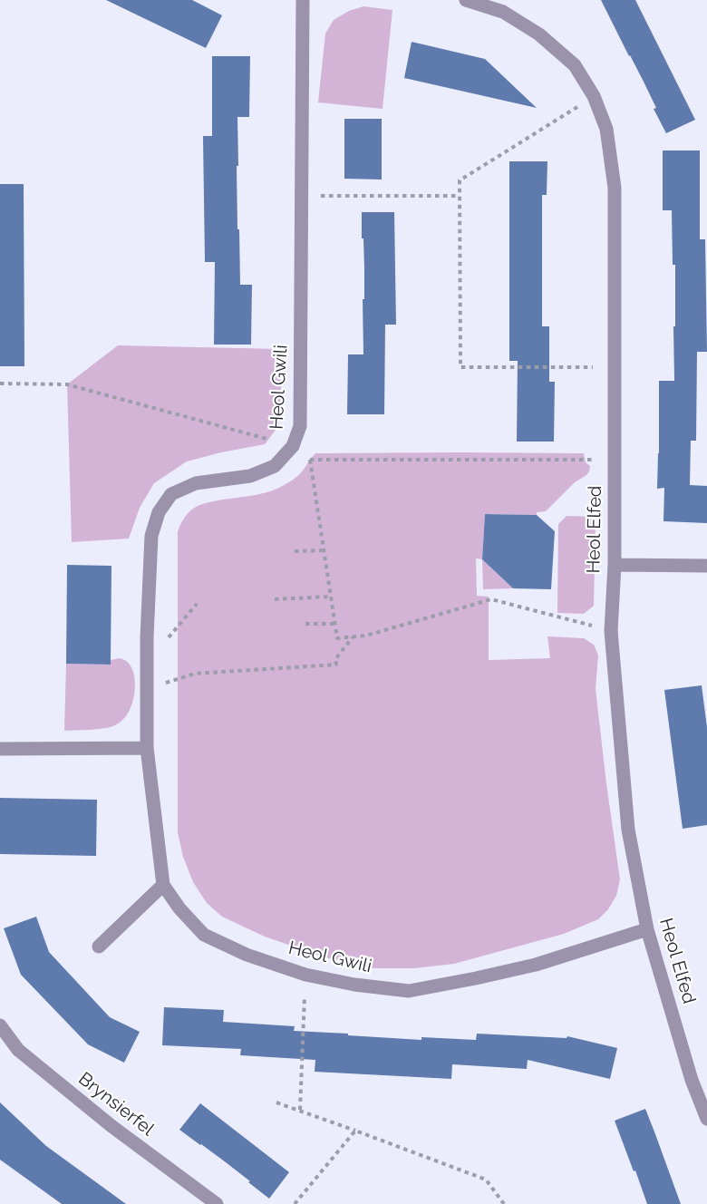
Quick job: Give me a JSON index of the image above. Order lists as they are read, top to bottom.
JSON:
{
  "streets": {
    "street": ["Heol Gwili", "Heol Elfed", "Brynsierfel"]
  },
  "crossings": [
    ["Heol Gwili", "Heol Elfed"]
  ]
}
